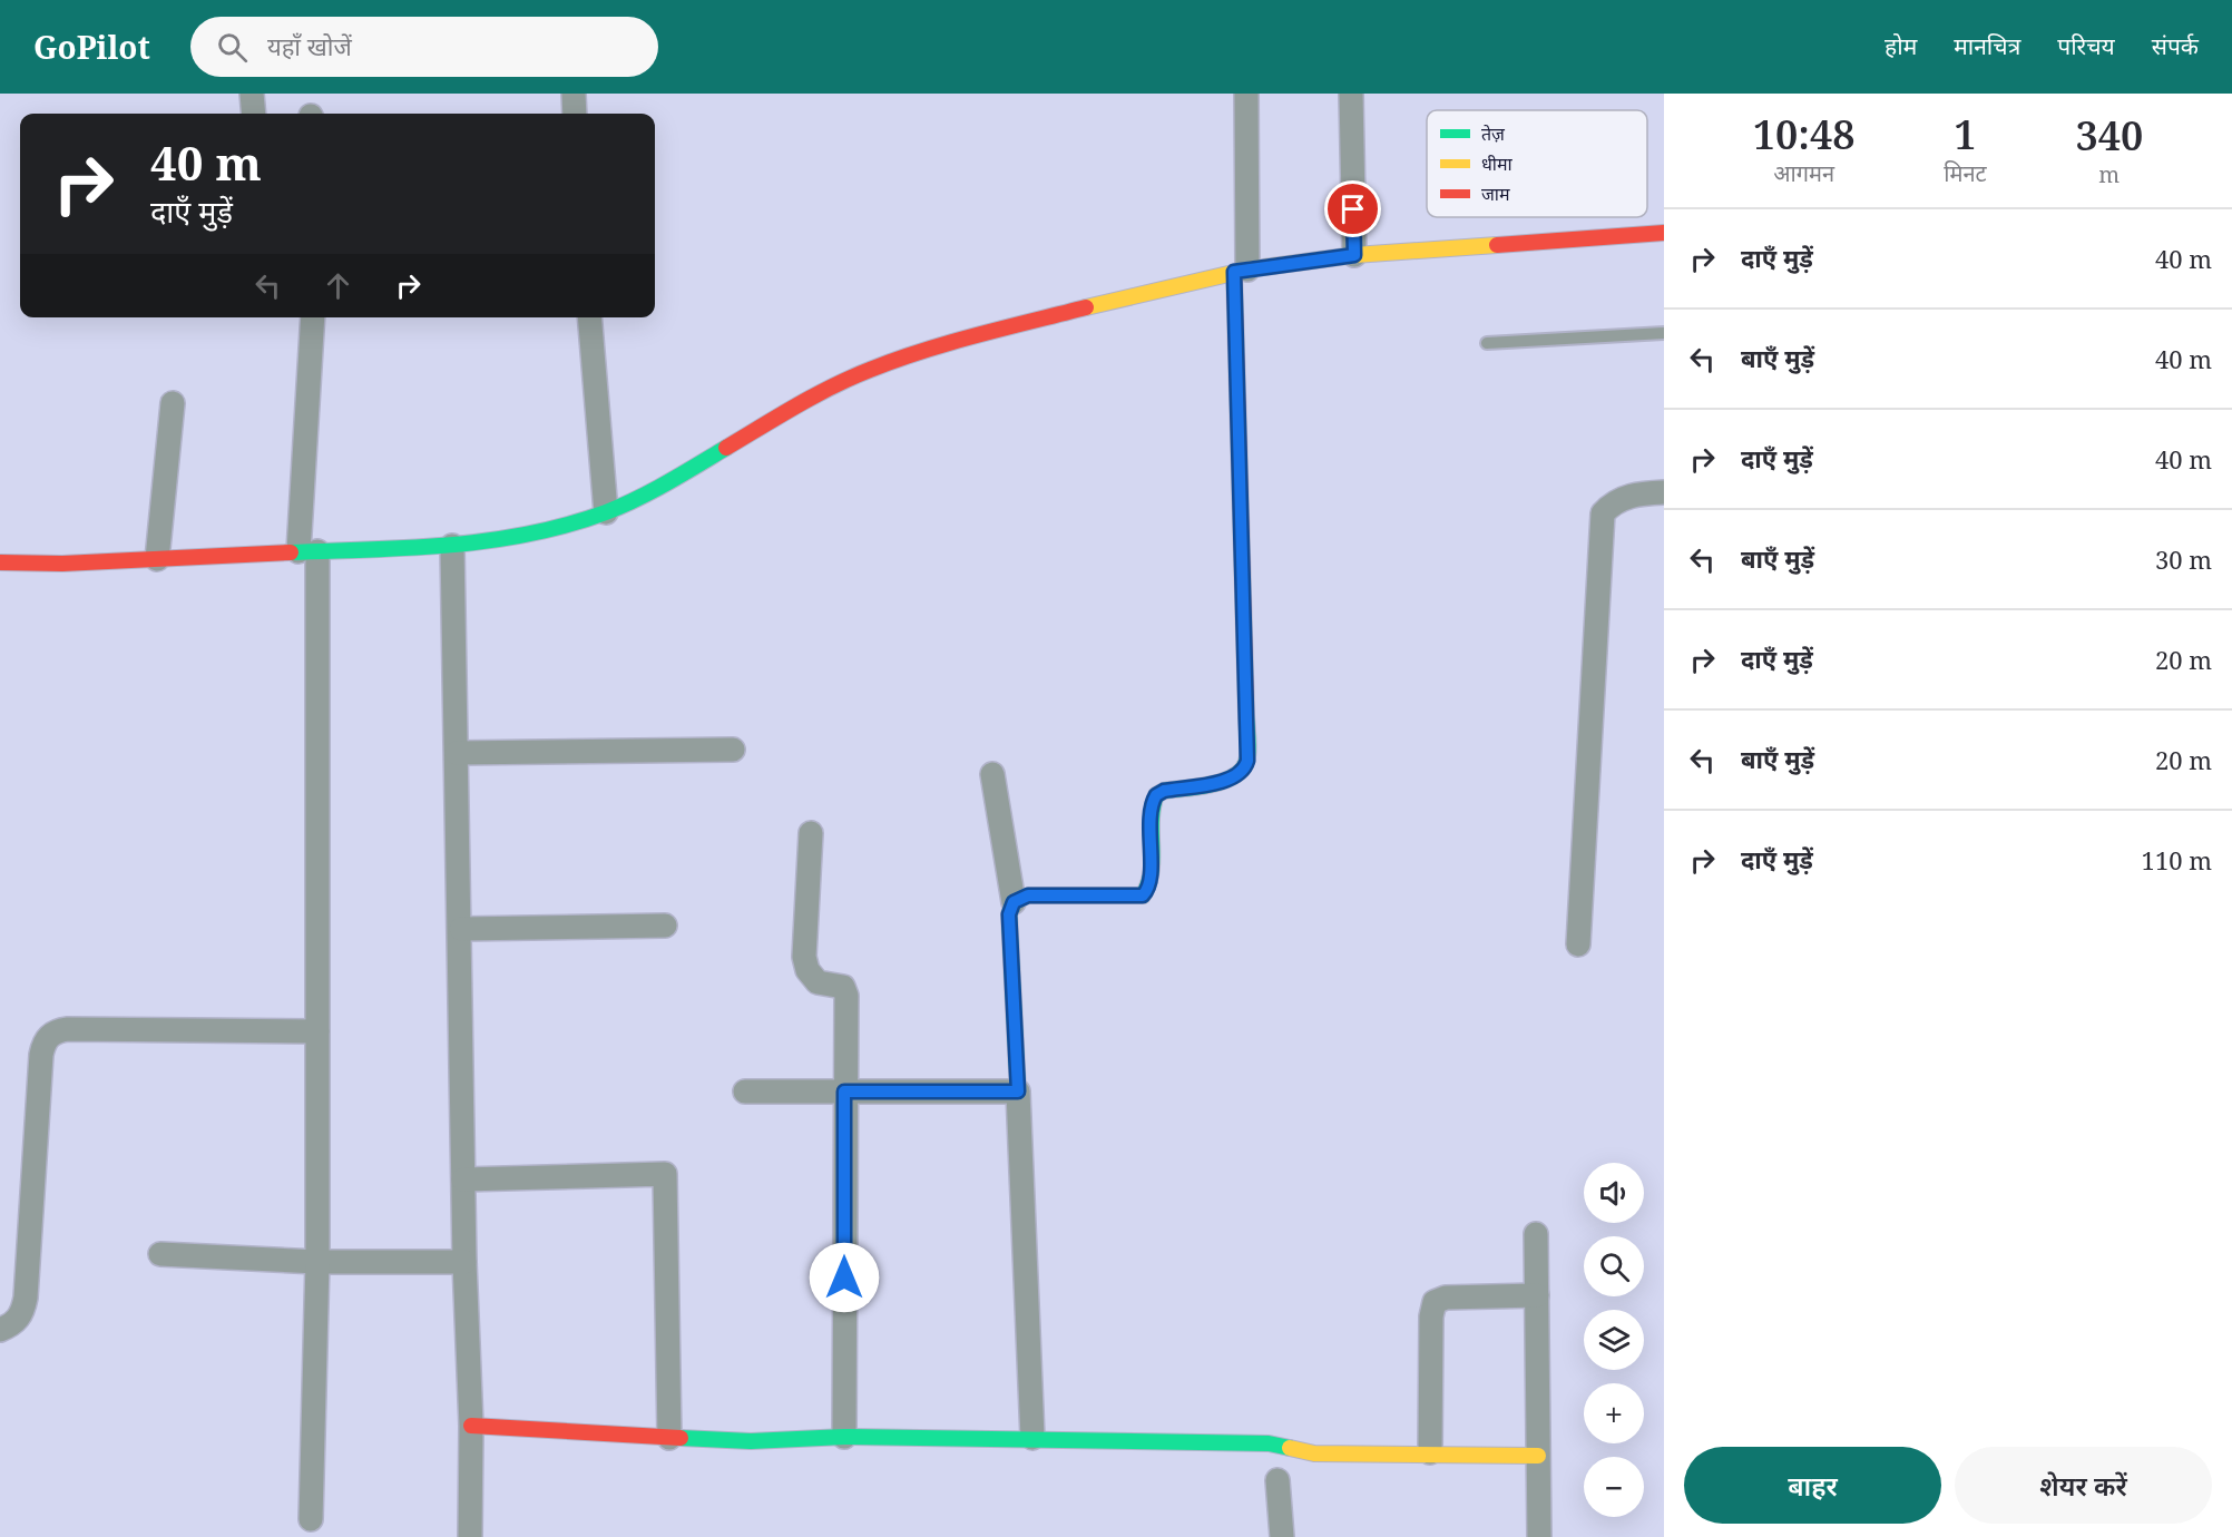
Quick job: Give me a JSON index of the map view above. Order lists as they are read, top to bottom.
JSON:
{
  "legend": ["तेज़", "धीमा", "जाम"],
  "page": {
    "header": "GoPilot",
    "search": "यहाँ खोजें",
    "nav": [
      "होम",
      "मानचित्र",
      "परिचय",
      "संपर्क"
    ],
    "eta": [
      "10:48",
      "आगमन",
      "1",
      "मिनट",
      "340",
      "m"
    ],
    "turn": ["40 m", "दाएँ मुड़ें"],
    "list": [
      {
        "name": "दाएँ मुड़ें",
        "value": "40 m"
      },
      {
        "name": "बाएँ मुड़ें",
        "value": "40 m"
      },
      {
        "name": "दाएँ मुड़ें",
        "value": "40 m"
      },
      {
        "name": "बाएँ मुड़ें",
        "value": "30 m"
      },
      {
        "name": "दाएँ मुड़ें",
        "value": "20 m"
      },
      {
        "name": "बाएँ मुड़ें",
        "value": "20 m"
      },
      {
        "name": "दाएँ मुड़ें",
        "value": "110 m"
      }
    ],
    "map_buttons": ["+", "−"],
    "buttons": ["बाहर", "शेयर करें"]
  }
}
